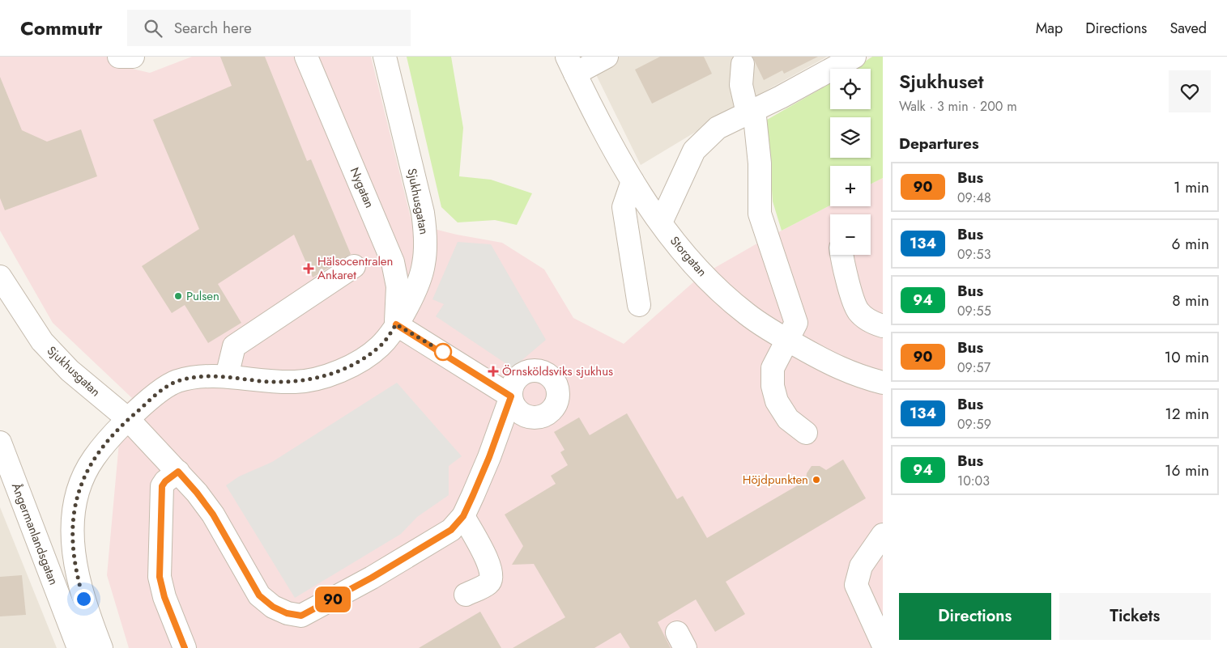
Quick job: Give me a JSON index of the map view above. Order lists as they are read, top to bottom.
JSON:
{
  "streets": {
    "street": [
      "Nygatan",
      "Sjukhusgatan",
      "Storgatan",
      "Ångermanlandsgatan"
    ]
  },
  "crossings": [
    ["Nygatan", "Sjukhusgatan"]
  ],
  "places": {
    "health": ["Hälsocentralen Ankaret", "Örnsköldsviks sjukhus"],
    "other": ["Pulsen", "Höjdpunkten"]
  },
  "lines": ["bus line 90"],
  "page": {
    "header": "Commutr",
    "search": "Search here",
    "nav": ["Map", "Directions", "Saved"],
    "on_map": "90",
    "heading": [
      ["Sjukhuset", "Walk · 3 min · 200 m"],
      "Departures"
    ],
    "map_buttons": ["+", "−"],
    "list": [
      {
        "mark": "90",
        "name": "Bus",
        "note": "09:48",
        "value": "1 min"
      },
      {
        "mark": "134",
        "name": "Bus",
        "note": "09:53",
        "value": "6 min"
      },
      {
        "mark": "94",
        "name": "Bus",
        "note": "09:55",
        "value": "8 min"
      },
      {
        "mark": "90",
        "name": "Bus",
        "note": "09:57",
        "value": "10 min"
      },
      {
        "mark": "134",
        "name": "Bus",
        "note": "09:59",
        "value": "12 min"
      },
      {
        "mark": "94",
        "name": "Bus",
        "note": "10:03",
        "value": "16 min"
      }
    ],
    "buttons": ["Directions", "Tickets"]
  }
}
